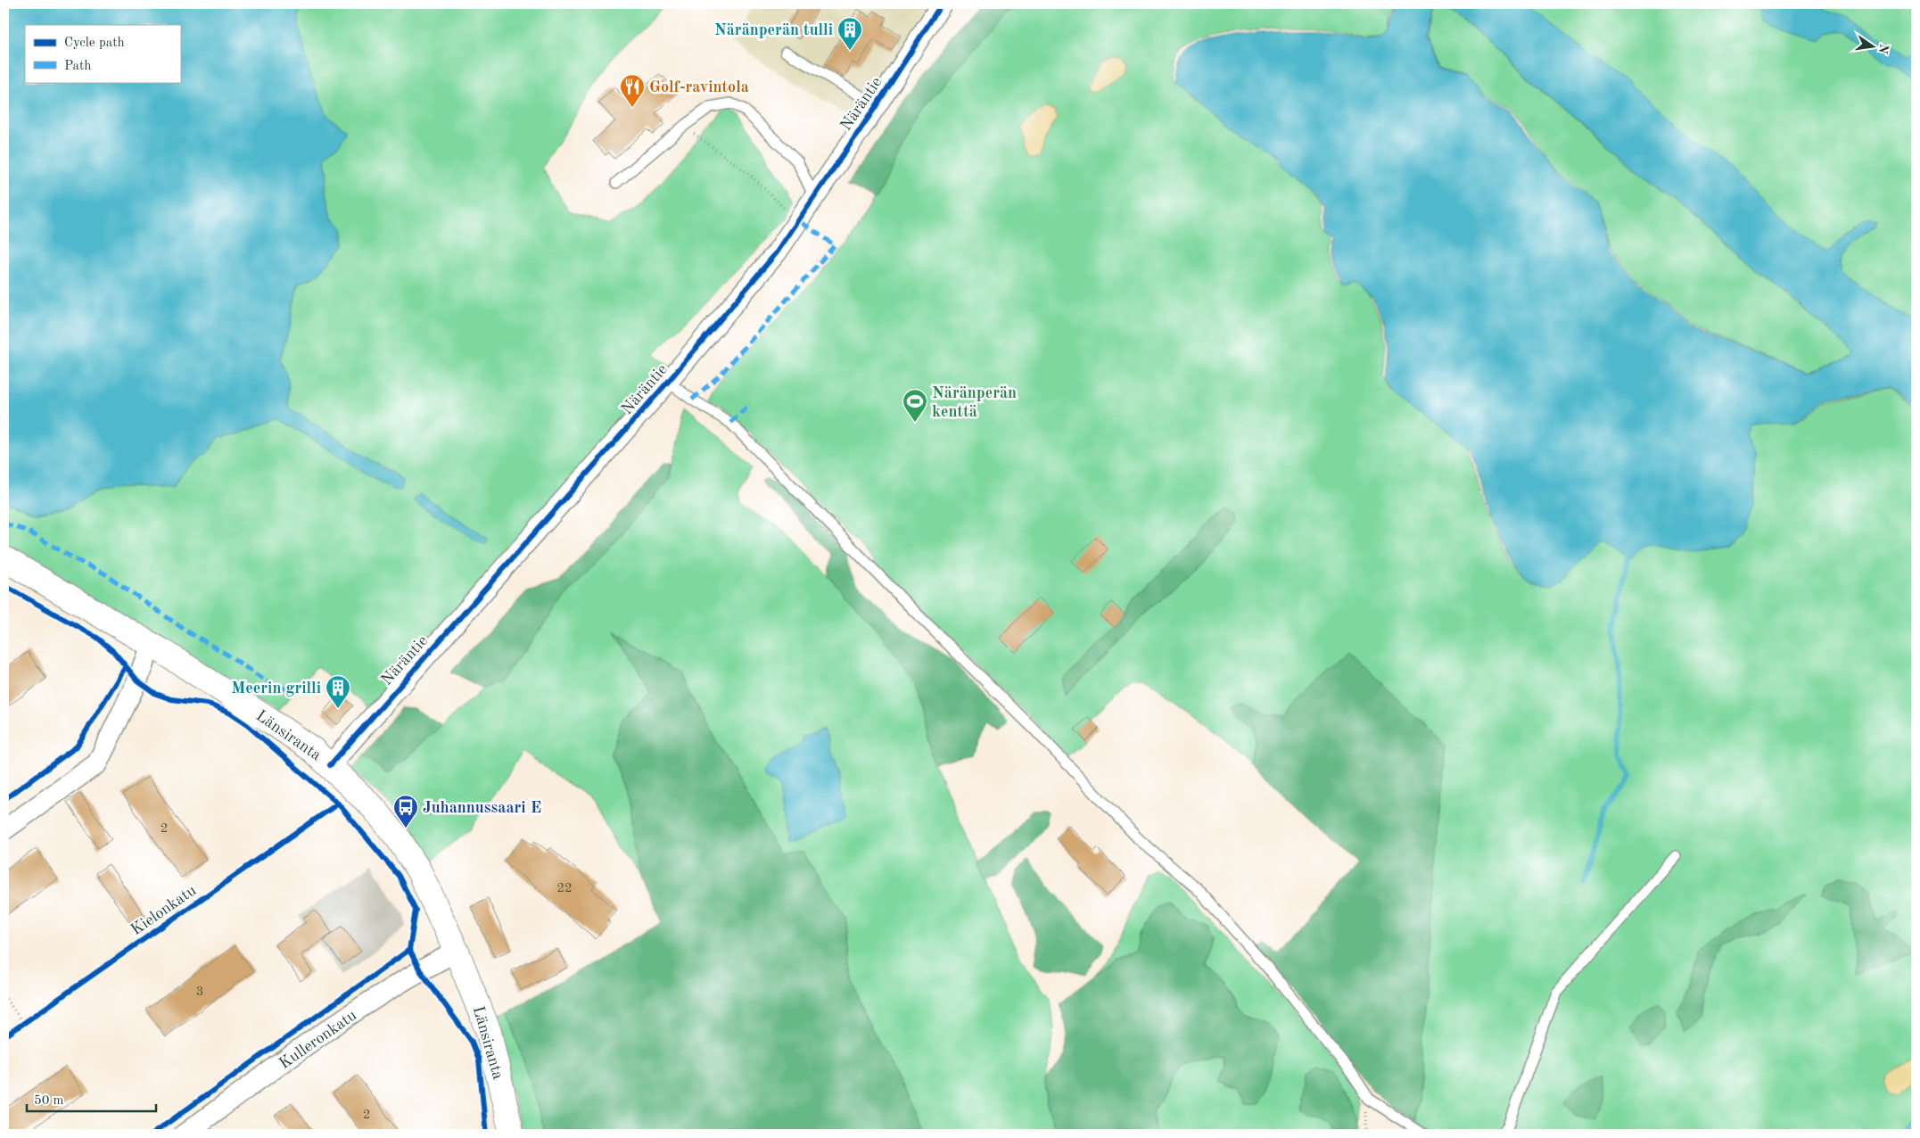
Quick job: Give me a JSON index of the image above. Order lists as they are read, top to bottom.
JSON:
{
  "streets": {
    "street": ["Näräntie", "Länsiranta", "Kulleronkatu"],
    "cycle path": ["Kielonkatu"]
  },
  "crossings": [
    ["Näräntie", "Länsiranta"],
    ["Länsiranta", "Kulleronkatu"]
  ],
  "places": {
    "building": ["Näränperän tulli", "Meerin grilli"],
    "restaurant": ["Golf-ravintola"],
    "sports": ["Näränperän kenttä"],
    "bus stop": ["Juhannussaari E"]
  },
  "house_numbers": [
    "2",
    "22",
    "3",
    "2"
  ],
  "legend": ["Cycle path", "Path"],
  "scale_bar": "50 m",
  "north": "right"
}
